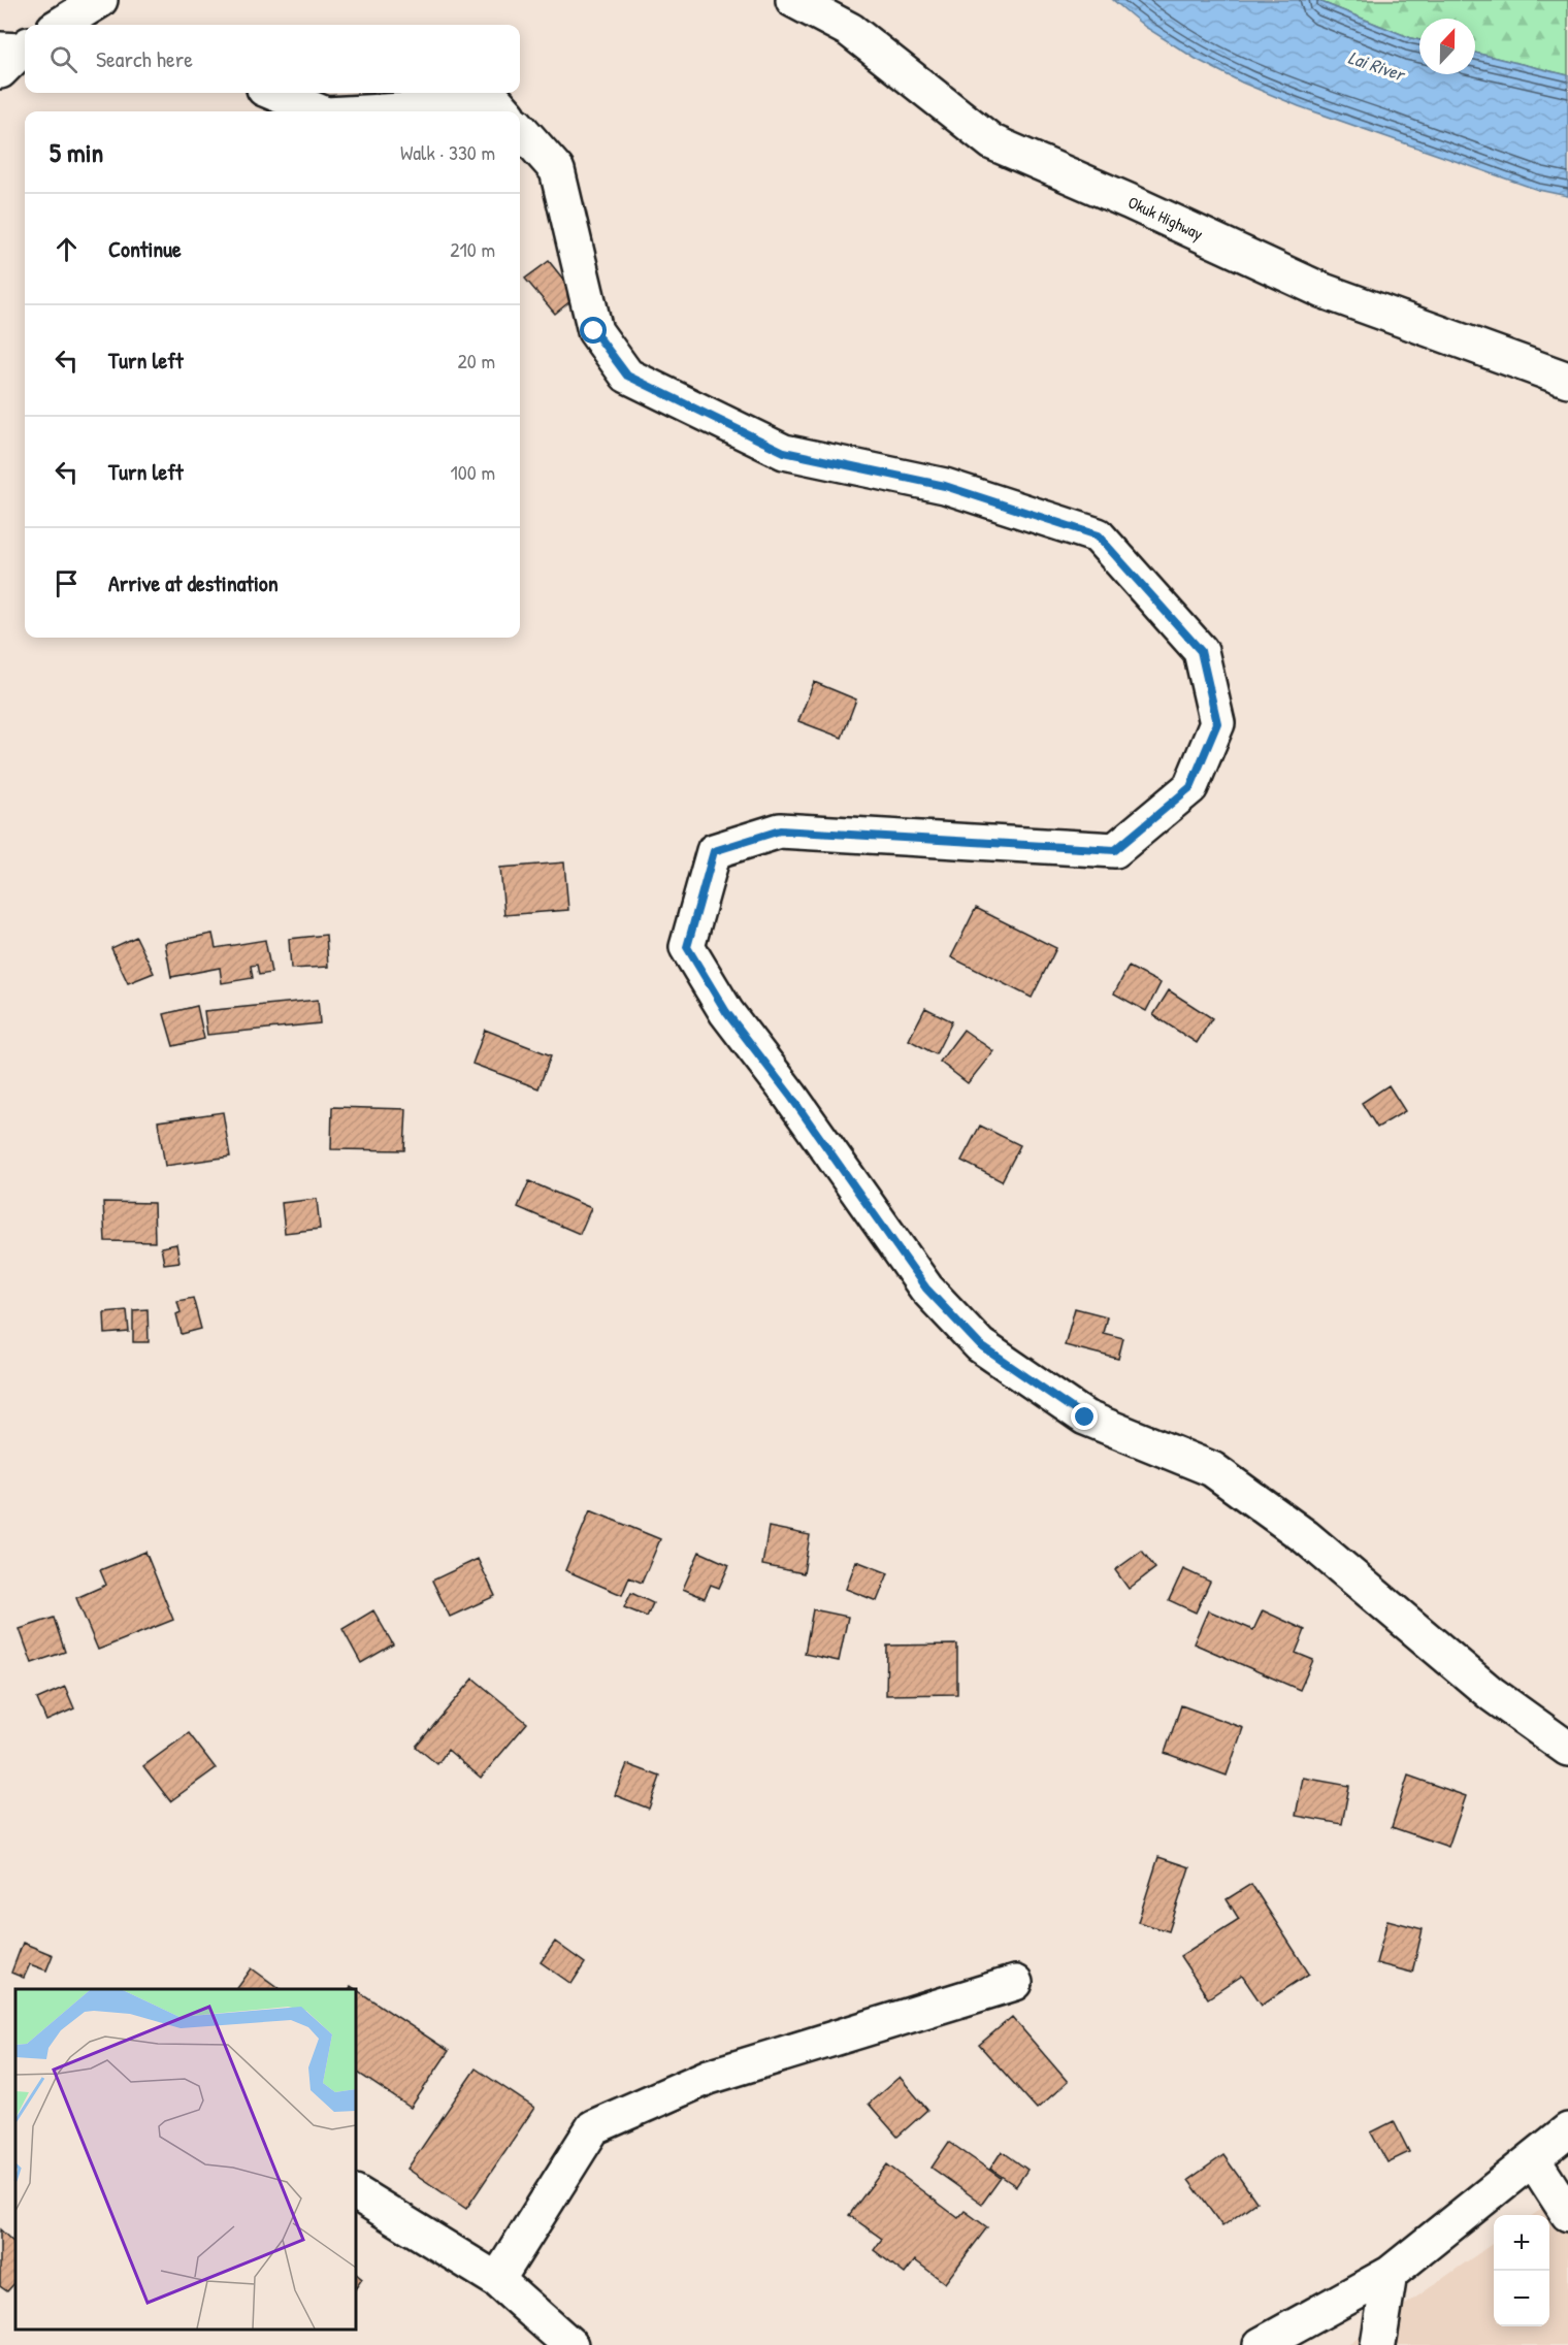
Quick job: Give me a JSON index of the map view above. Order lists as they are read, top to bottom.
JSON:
{
  "streets": {
    "street": ["Okuk Highway"]
  },
  "water": ["Lai River"],
  "north": "top",
  "page": {
    "search": "Search here",
    "heading": ["5 min", "Walk · 330 m"],
    "list": [
      ["Continue", "210 m"],
      ["Turn left", "20 m"],
      ["Turn left", "100 m"],
      "Arrive at destination"
    ],
    "map_buttons": ["+", "−"]
  }
}
